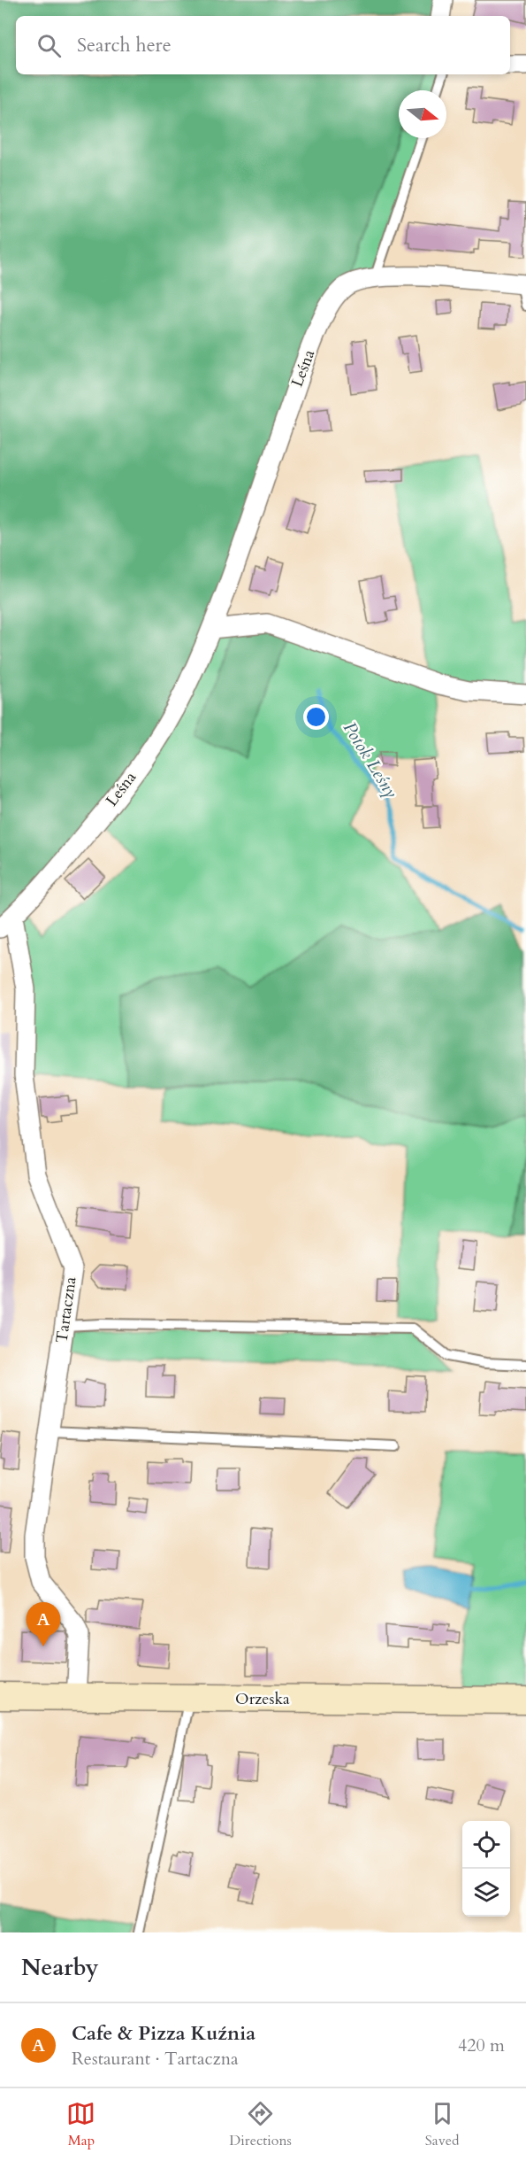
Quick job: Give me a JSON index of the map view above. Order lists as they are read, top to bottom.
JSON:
{
  "streets": {
    "street": ["Leśna", "Tartaczna", "Orzeska"]
  },
  "crossings": [
    ["Leśna", "Tartaczna"],
    ["Tartaczna", "Orzeska"]
  ],
  "water": ["Potok Leśny"],
  "north": "right",
  "page": {
    "search": "Search here",
    "pins": "A",
    "heading": "Nearby",
    "list": [
      {
        "mark": "A",
        "name": "Cafe & Pizza Kuźnia",
        "note": "Restaurant · Tartaczna",
        "value": "420 m"
      }
    ],
    "nav": ["Map", "Directions", "Saved"]
  }
}
